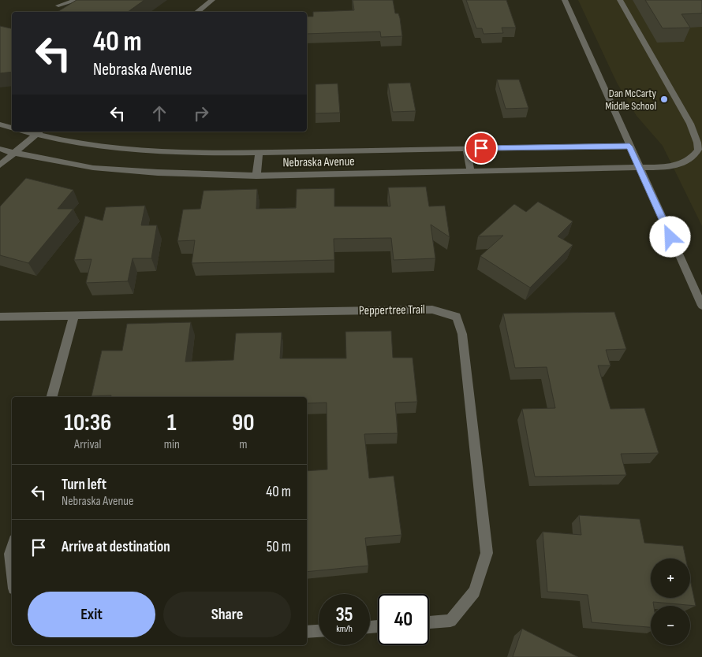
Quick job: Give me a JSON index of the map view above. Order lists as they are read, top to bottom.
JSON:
{
  "streets": {
    "street": ["Nebraska Avenue", "Peppertree Trail"]
  },
  "places": ["Dan McCarty Middle School"],
  "page": {
    "turn": ["40 m", "Nebraska Avenue"],
    "eta": [
      "10:36",
      "Arrival",
      "1",
      "min",
      "90",
      "m"
    ],
    "list": [
      {
        "name": "Turn left",
        "note": "Nebraska Avenue",
        "value": "40 m"
      },
      {
        "name": "Arrive at destination",
        "value": "50 m"
      }
    ],
    "map_buttons": ["+", "−"],
    "buttons": ["Exit", "Share"],
    "speed": "35 km/h",
    "limit": "40"
  }
}
